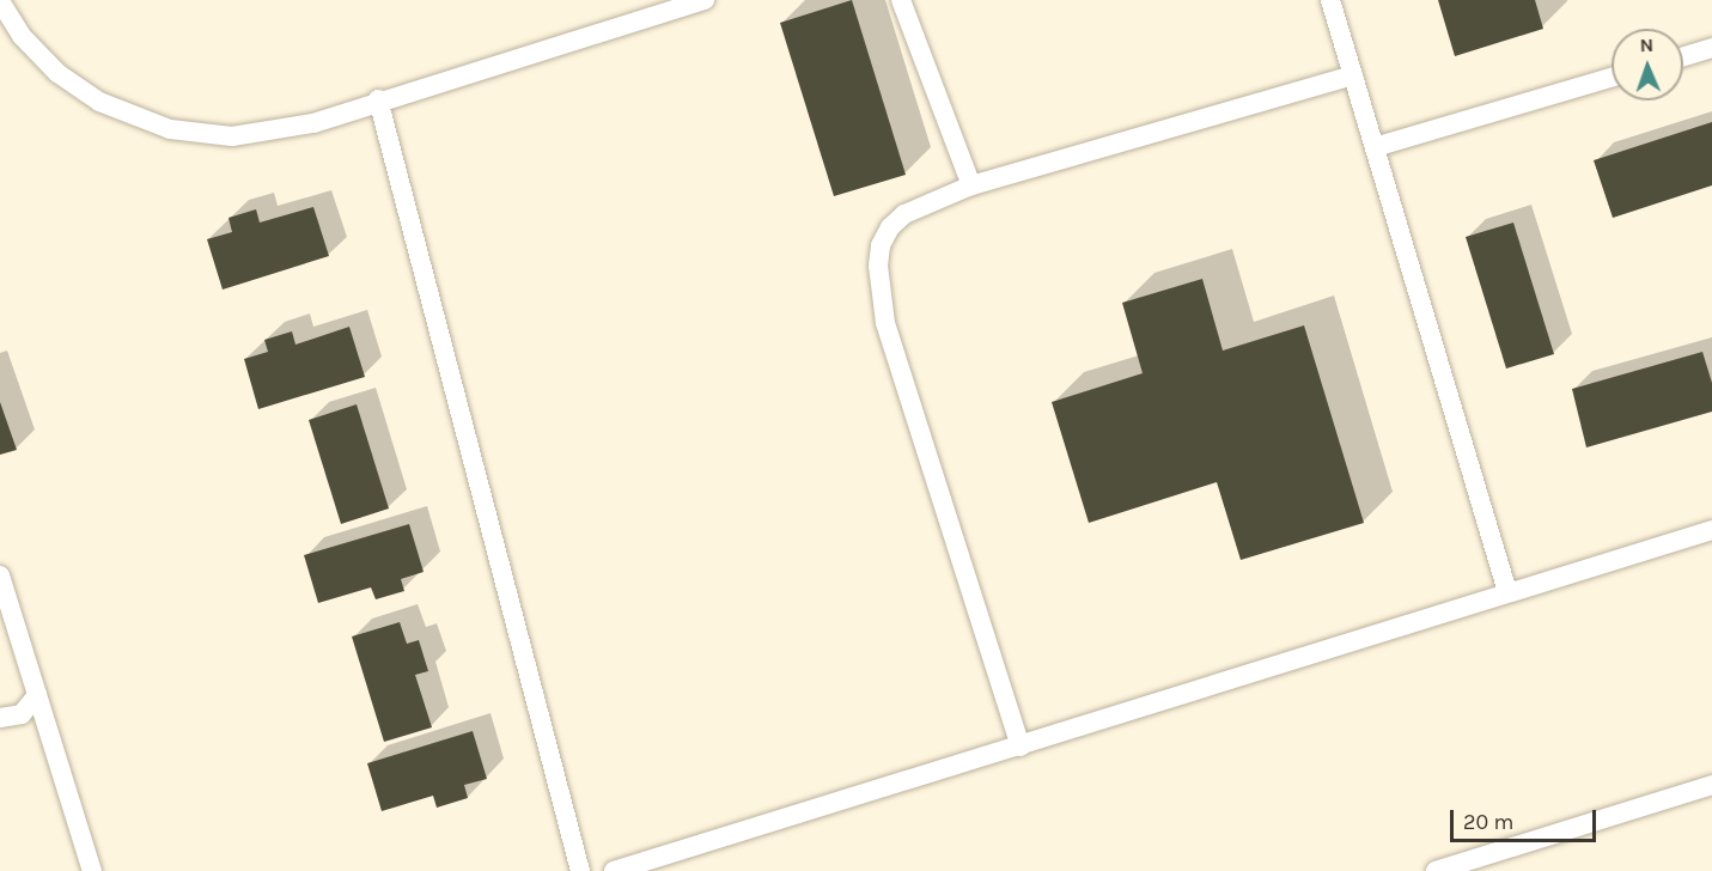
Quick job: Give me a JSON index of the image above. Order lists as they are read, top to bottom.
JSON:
{
  "scale_bar": "20 m",
  "north": "top"
}
